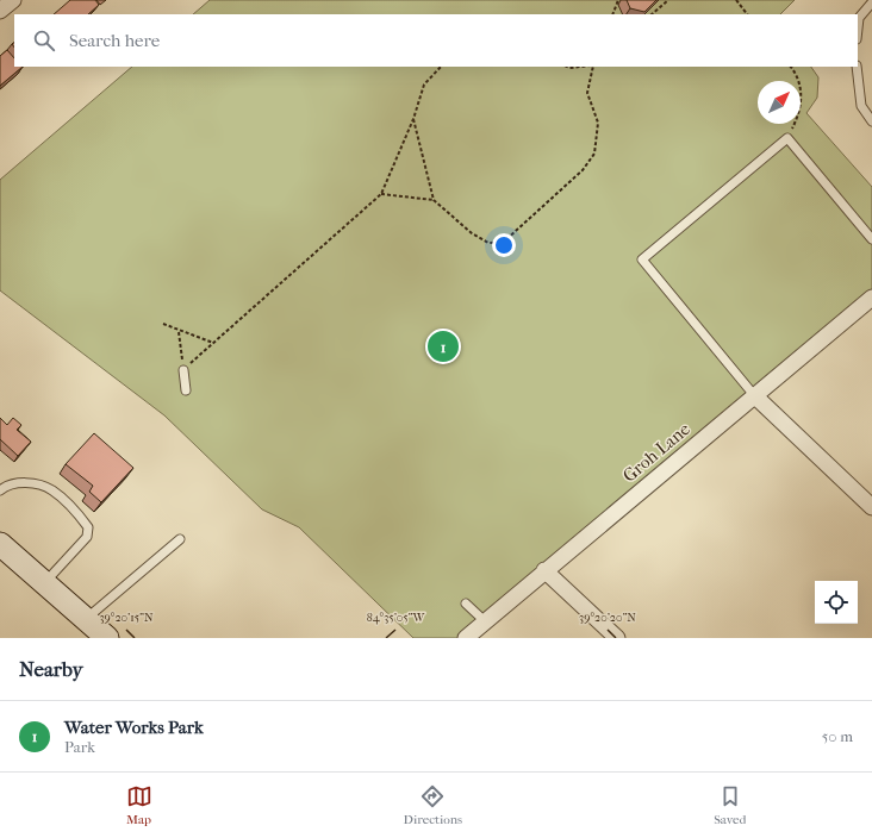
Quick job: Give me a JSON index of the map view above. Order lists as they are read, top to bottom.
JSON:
{
  "streets": {
    "street": ["Groh Lane"]
  },
  "north": "top right",
  "page": {
    "search": "Search here",
    "pins": "1",
    "heading": "Nearby",
    "list": [
      {
        "mark": "1",
        "name": "Water Works Park",
        "note": "Park",
        "value": "50 m"
      }
    ],
    "nav": ["Map", "Directions", "Saved"]
  },
  "coordinates": ["84°35'05\"W", "39°20'15\"N", "39°20'20\"N"]
}
